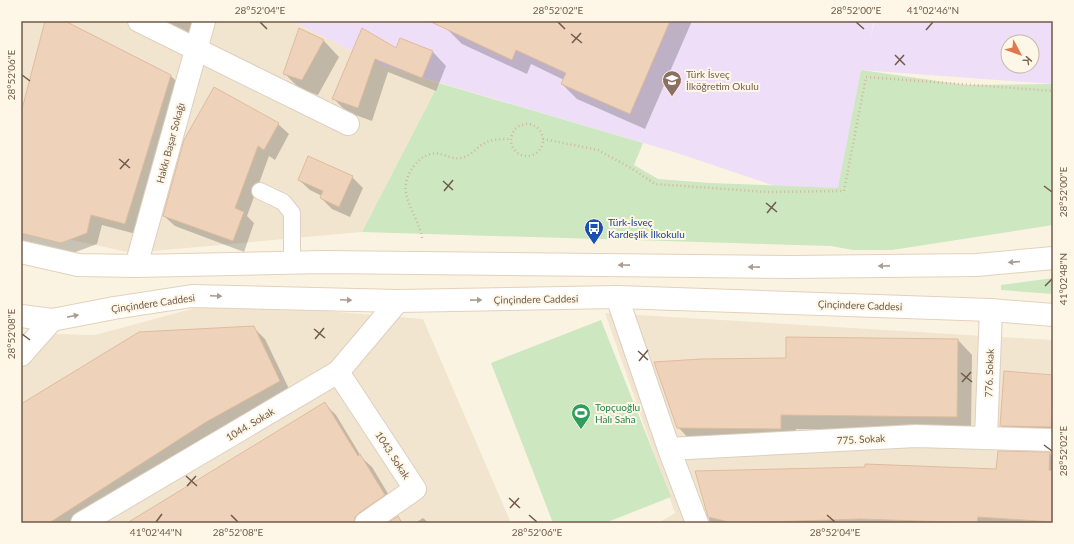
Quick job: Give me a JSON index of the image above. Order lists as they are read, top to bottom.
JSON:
{
  "streets": {
    "main road": [
      "Hakkı Başar Sokağı",
      "Çinçindere Caddesi",
      "776. Sokak",
      "1044. Sokak",
      "775. Sokak",
      "1043. Sokak"
    ]
  },
  "crossings": [
    ["Çinçindere Caddesi", "776. Sokak"],
    ["Çinçindere Caddesi", "1044. Sokak"],
    ["776. Sokak", "775. Sokak"],
    ["1044. Sokak", "1043. Sokak"]
  ],
  "places": {
    "school or university": ["Türk İsveç İlköğretim Okulu"],
    "bus stop": ["Türk-İsveç Kardeşlik İlkokulu"],
    "sports": ["Topçuoğlu Halı Saha"]
  },
  "north": "bottom right",
  "coordinates": [
    "28°52'04\"E",
    "28°52'02\"E",
    "28°52'00\"E",
    "41°02'46\"N",
    "28°52'06\"E",
    "41°02'48\"N",
    "28°52'08\"E",
    "41°02'44\"N"
  ]
}
